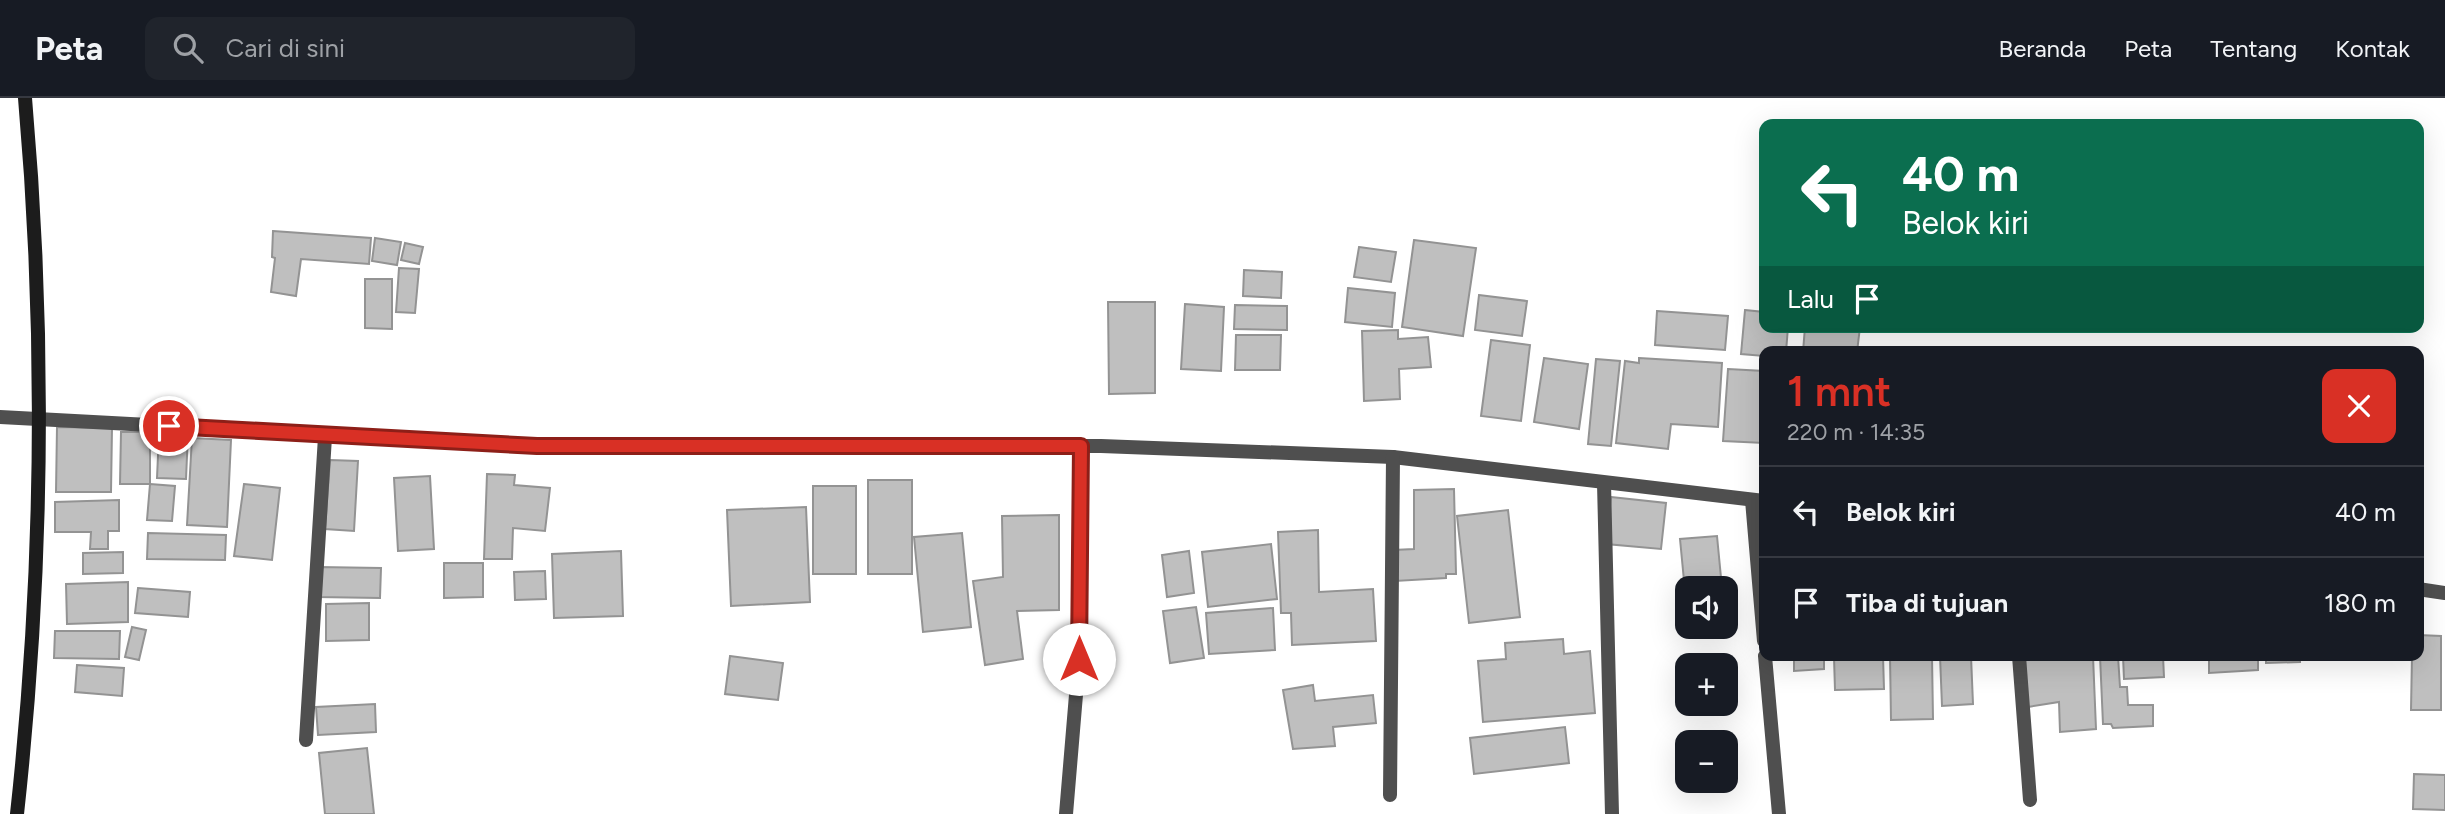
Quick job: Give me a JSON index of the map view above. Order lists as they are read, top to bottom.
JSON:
{
  "page": {
    "header": "Peta",
    "search": "Cari di sini",
    "nav": [
      "Beranda",
      "Peta",
      "Tentang",
      "Kontak"
    ],
    "turn": ["40 m", "Belok kiri"],
    "then": "Lalu",
    "heading": ["1 mnt", "220 m · 14:35"],
    "list": [
      {
        "name": "Belok kiri",
        "value": "40 m"
      },
      {
        "name": "Tiba di tujuan",
        "value": "180 m"
      }
    ],
    "map_buttons": ["+", "−"]
  }
}
